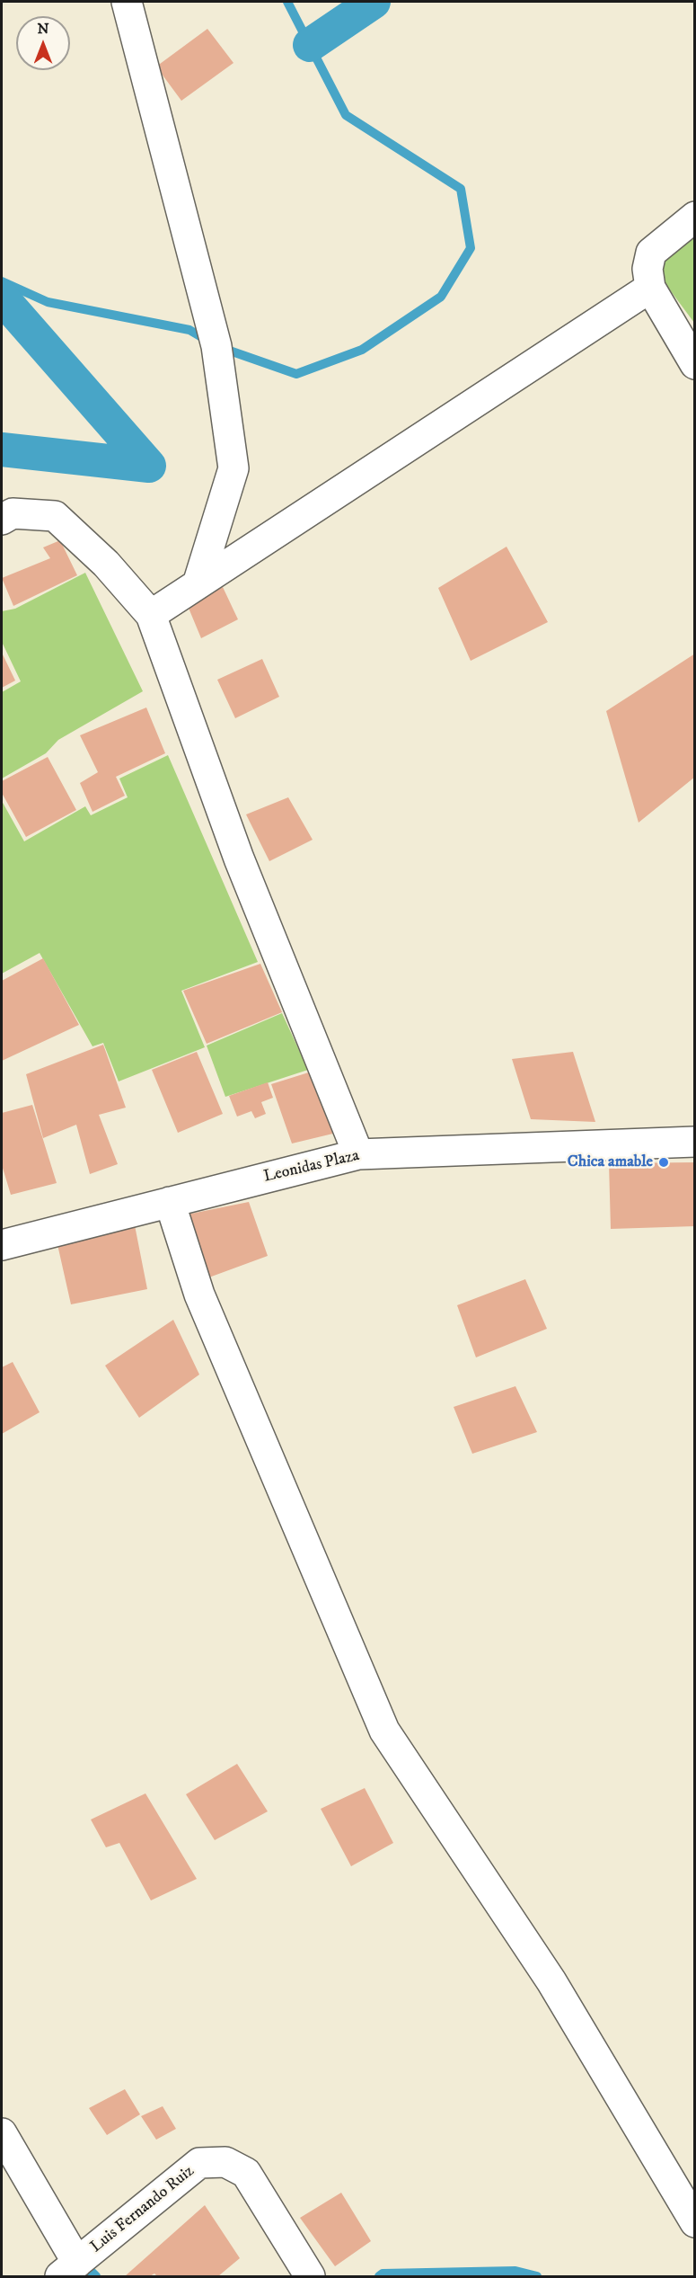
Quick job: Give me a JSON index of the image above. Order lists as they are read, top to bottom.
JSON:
{
  "streets": {
    "street": ["Leonidas Plaza", "Luis Fernando Ruiz"]
  },
  "places": ["Chica amable"],
  "north": "top"
}
